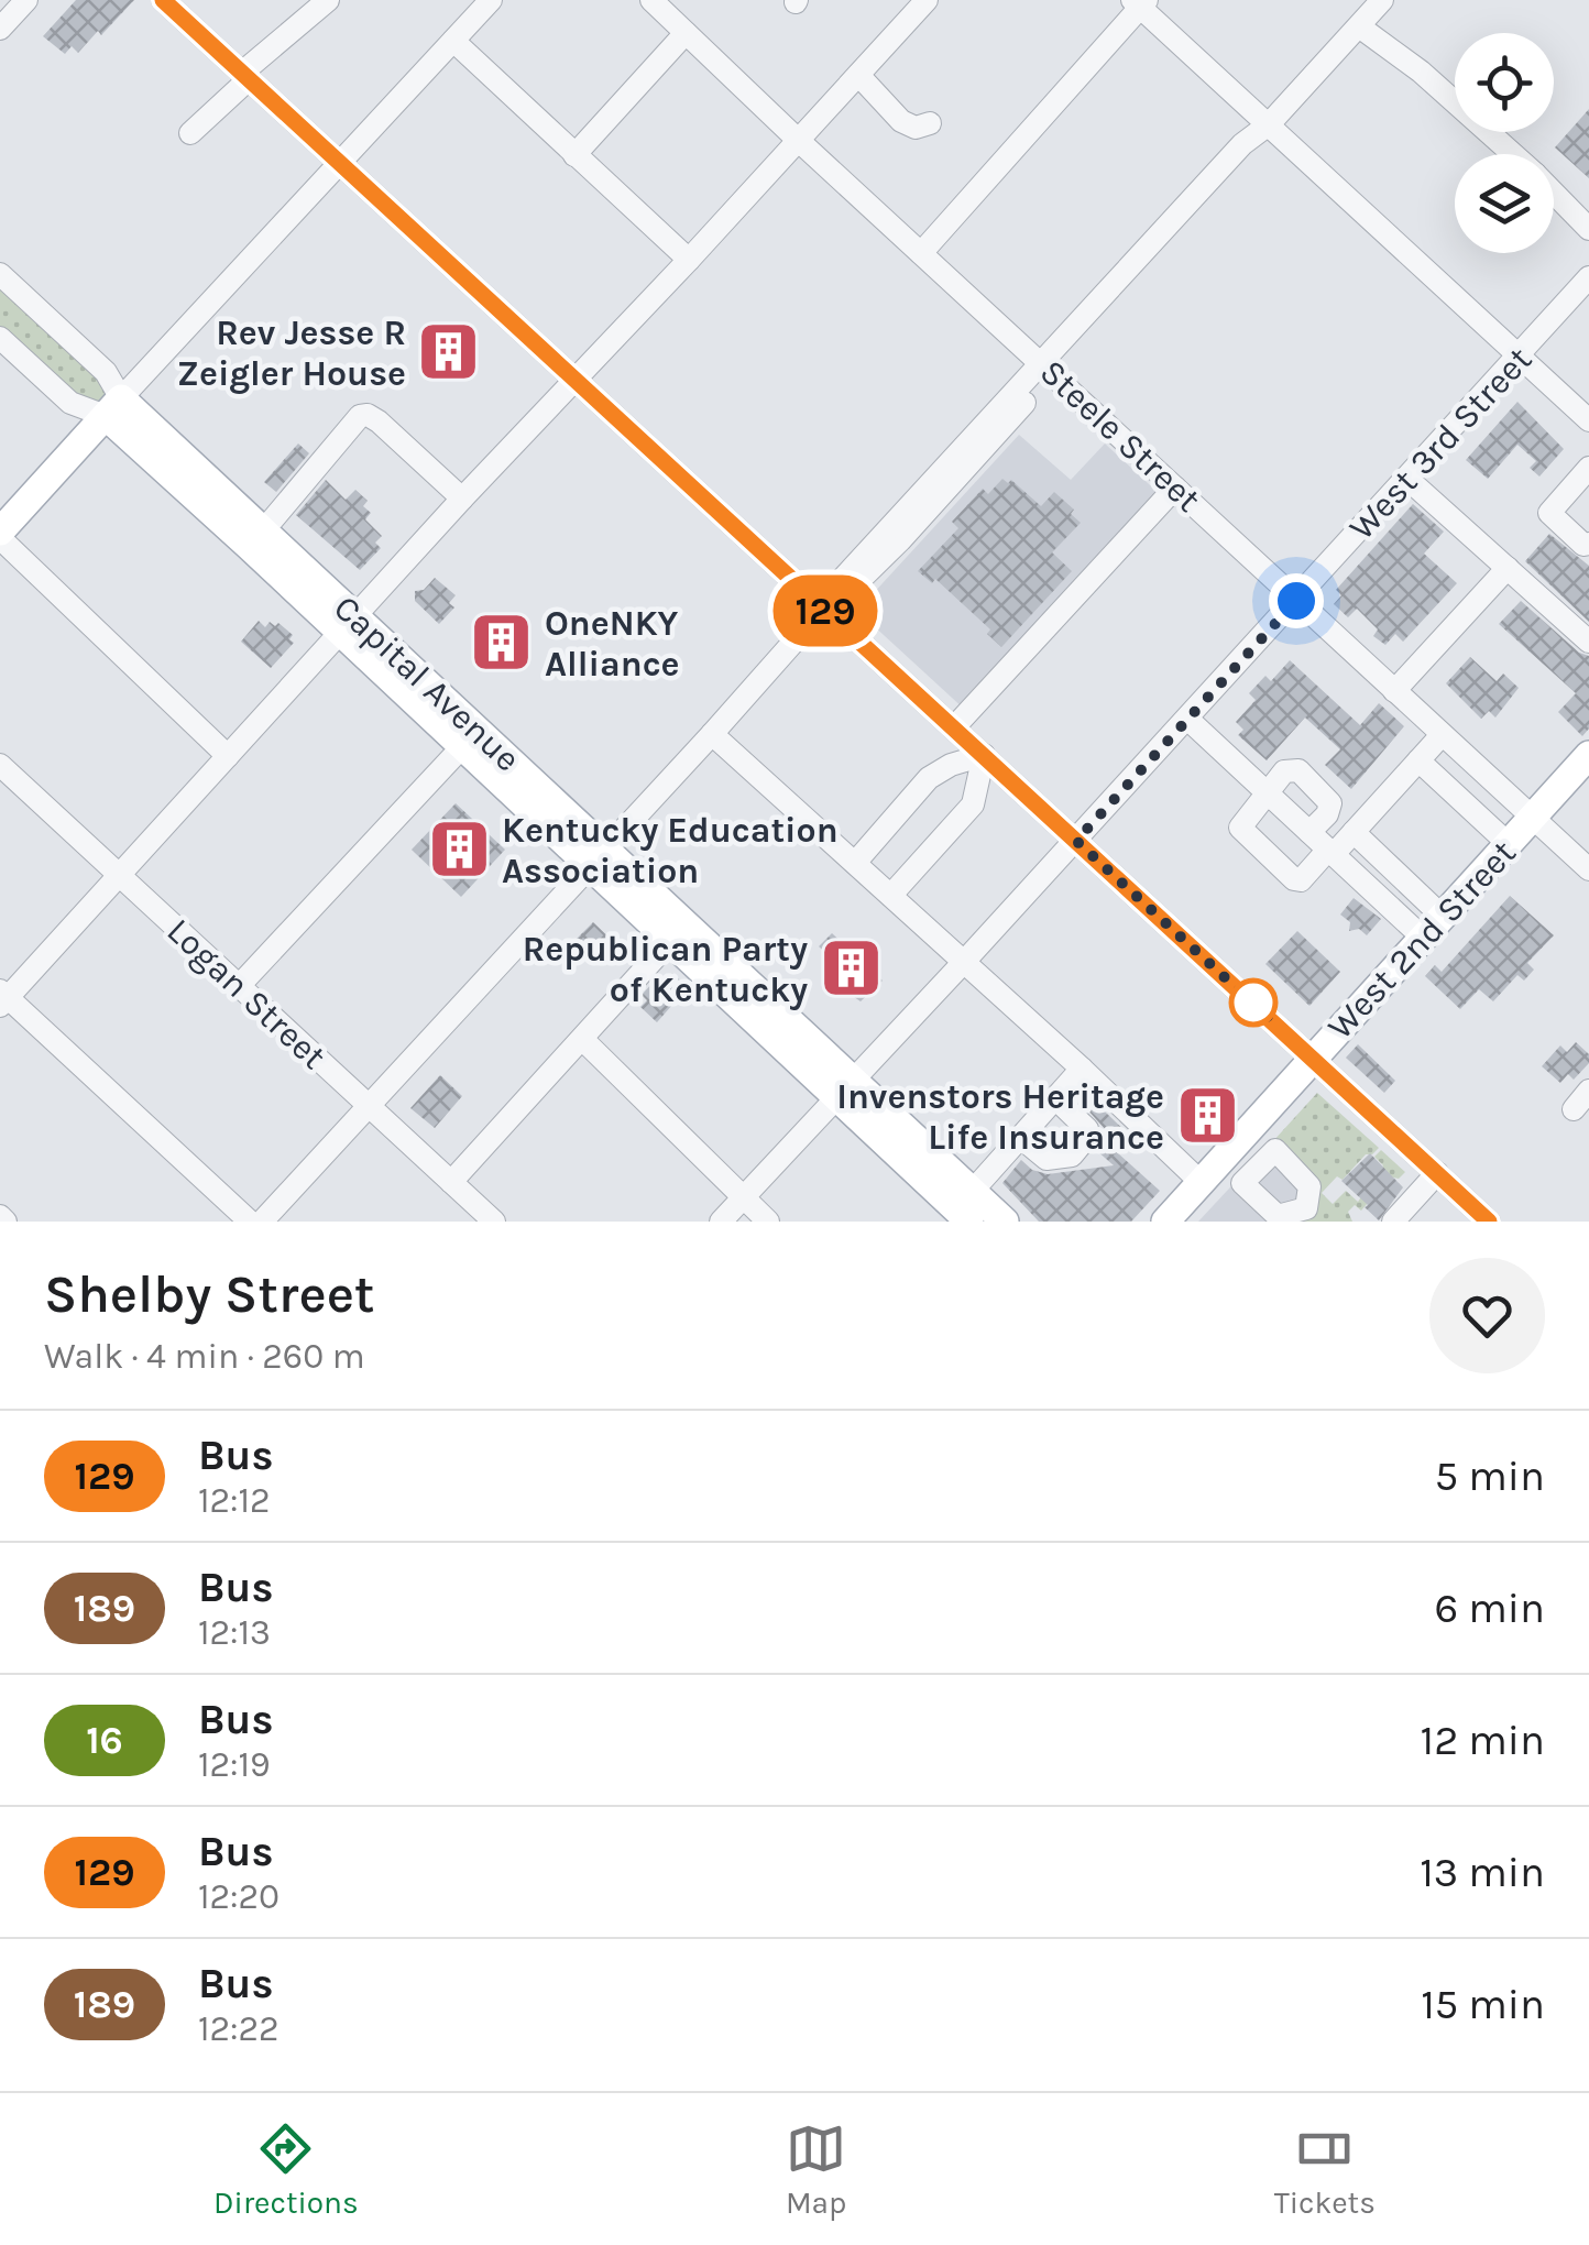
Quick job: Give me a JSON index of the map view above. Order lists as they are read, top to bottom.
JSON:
{
  "streets": {
    "main road": ["Capital Avenue", "West 2nd Street"],
    "street": ["Steele Street", "West 3rd Street", "Logan Street"]
  },
  "crossings": [
    ["Steele Street", "West 3rd Street"],
    ["Steele Street", "West 2nd Street"],
    ["West 3rd Street", "Capital Avenue"]
  ],
  "places": {
    "building": [
      "Rev Jesse R Zeigler House",
      "OneNKY Alliance",
      "Kentucky Education Association",
      "Republican Party of Kentucky",
      "Invenstors Heritage Life Insurance"
    ]
  },
  "lines": ["bus line 129"],
  "page": {
    "on_map": "129",
    "heading": ["Shelby Street", "Walk · 4 min · 260 m"],
    "list": [
      {
        "mark": "129",
        "name": "Bus",
        "note": "12:12",
        "value": "5 min"
      },
      {
        "mark": "189",
        "name": "Bus",
        "note": "12:13",
        "value": "6 min"
      },
      {
        "mark": "16",
        "name": "Bus",
        "note": "12:19",
        "value": "12 min"
      },
      {
        "mark": "129",
        "name": "Bus",
        "note": "12:20",
        "value": "13 min"
      },
      {
        "mark": "189",
        "name": "Bus",
        "note": "12:22",
        "value": "15 min"
      }
    ],
    "tabs": ["Directions", "Map", "Tickets"]
  }
}
